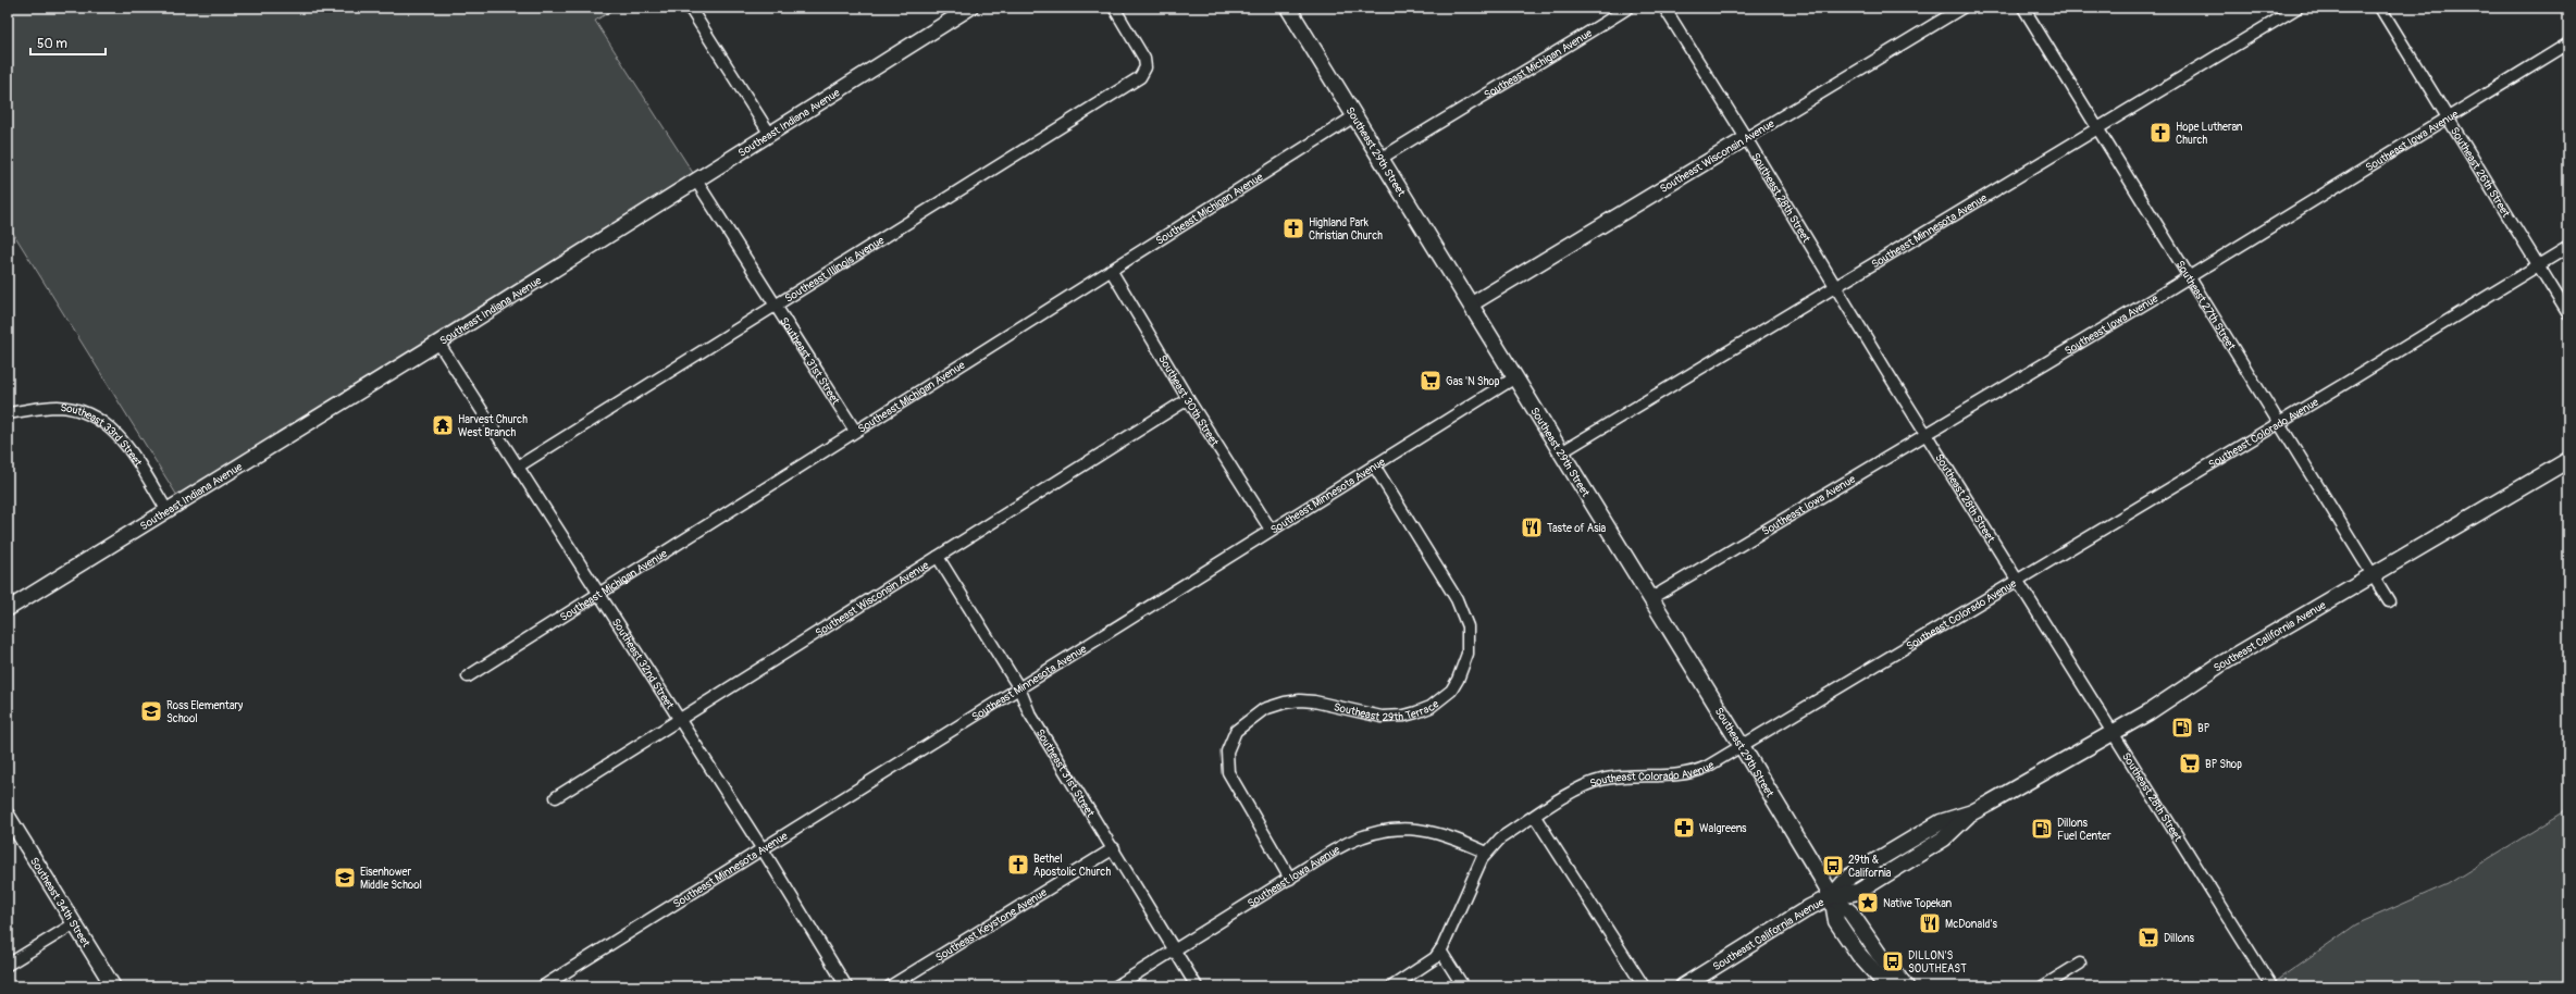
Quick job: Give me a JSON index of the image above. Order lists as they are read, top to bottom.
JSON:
{
  "streets": {
    "main road": ["Southeast 29th Street", "Southeast California Avenue"],
    "street": [
      "Southeast Michigan Avenue",
      "Southeast Indiana Avenue",
      "Southeast Iowa Avenue",
      "Southeast Wisconsin Avenue",
      "Southeast 26th Street",
      "Southeast 28th Street",
      "Southeast Minnesota Avenue",
      "Southeast Illinois Avenue",
      "Southeast 27th Street",
      "Southeast 31st Street",
      "Southeast 30th Street",
      "Southeast Colorado Avenue",
      "Southeast 33rd Street",
      "Southeast 32nd Street",
      "Southeast 29th Terrace",
      "Southeast 34th Street",
      "Southeast Keystone Avenue"
    ]
  },
  "crossings": [
    ["Southeast Michigan Avenue", "Southeast 29th Street"],
    ["Southeast Michigan Avenue", "Southeast 31st Street"],
    ["Southeast Michigan Avenue", "Southeast 30th Street"],
    ["Southeast Michigan Avenue", "Southeast 32nd Street"],
    ["Southeast Indiana Avenue", "Southeast 31st Street"],
    ["Southeast Indiana Avenue", "Southeast 33rd Street"],
    ["Southeast Indiana Avenue", "Southeast 32nd Street"],
    ["Southeast Iowa Avenue", "Southeast 29th Street"],
    ["Southeast Iowa Avenue", "Southeast 26th Street"],
    ["Southeast Iowa Avenue", "Southeast 28th Street"],
    ["Southeast Iowa Avenue", "Southeast 27th Street"],
    ["Southeast Iowa Avenue", "Southeast 31st Street"],
    ["Southeast Iowa Avenue", "Southeast Colorado Avenue"],
    ["Southeast Iowa Avenue", "Southeast 29th Terrace"],
    ["Southeast 29th Street", "Southeast Wisconsin Avenue"],
    ["Southeast 29th Street", "Southeast Minnesota Avenue"],
    ["Southeast 29th Street", "Southeast Colorado Avenue"],
    ["Southeast 29th Street", "Southeast California Avenue"],
    ["Southeast Wisconsin Avenue", "Southeast 28th Street"],
    ["Southeast Wisconsin Avenue", "Southeast 31st Street"],
    ["Southeast Wisconsin Avenue", "Southeast 30th Street"],
    ["Southeast Wisconsin Avenue", "Southeast 32nd Street"],
    ["Southeast 26th Street", "Southeast Colorado Avenue"],
    ["Southeast 28th Street", "Southeast Minnesota Avenue"],
    ["Southeast 28th Street", "Southeast Colorado Avenue"],
    ["Southeast 28th Street", "Southeast California Avenue"],
    ["Southeast Minnesota Avenue", "Southeast 27th Street"],
    ["Southeast Minnesota Avenue", "Southeast 31st Street"],
    ["Southeast Minnesota Avenue", "Southeast 30th Street"],
    ["Southeast Minnesota Avenue", "Southeast 32nd Street"],
    ["Southeast Minnesota Avenue", "Southeast 29th Terrace"],
    ["Southeast Illinois Avenue", "Southeast 31st Street"],
    ["Southeast Illinois Avenue", "Southeast 32nd Street"],
    ["Southeast 27th Street", "Southeast Colorado Avenue"],
    ["Southeast 27th Street", "Southeast California Avenue"],
    ["Southeast 31st Street", "Southeast Keystone Avenue"]
  ],
  "places": {
    "church": ["Hope Lutheran Church", "Highland Park Christian Church", "Bethel Apostolic Church"],
    "supermarket": ["Gas 'N Shop", "BP Shop", "Dillons"],
    "temple": ["Harvest Church West Branch"],
    "restaurant": ["Taste of Asia", "McDonald's"],
    "school or university": ["Ross Elementary School", "Eisenhower Middle School"],
    "fuel station": ["BP", "Dillons Fuel Center"],
    "pharmacy": ["Walgreens"],
    "bus stop": ["29th & California", "DILLON'S SOUTHEAST"],
    "place": ["Native Topekan"]
  },
  "scale_bar": "50 m"
}
